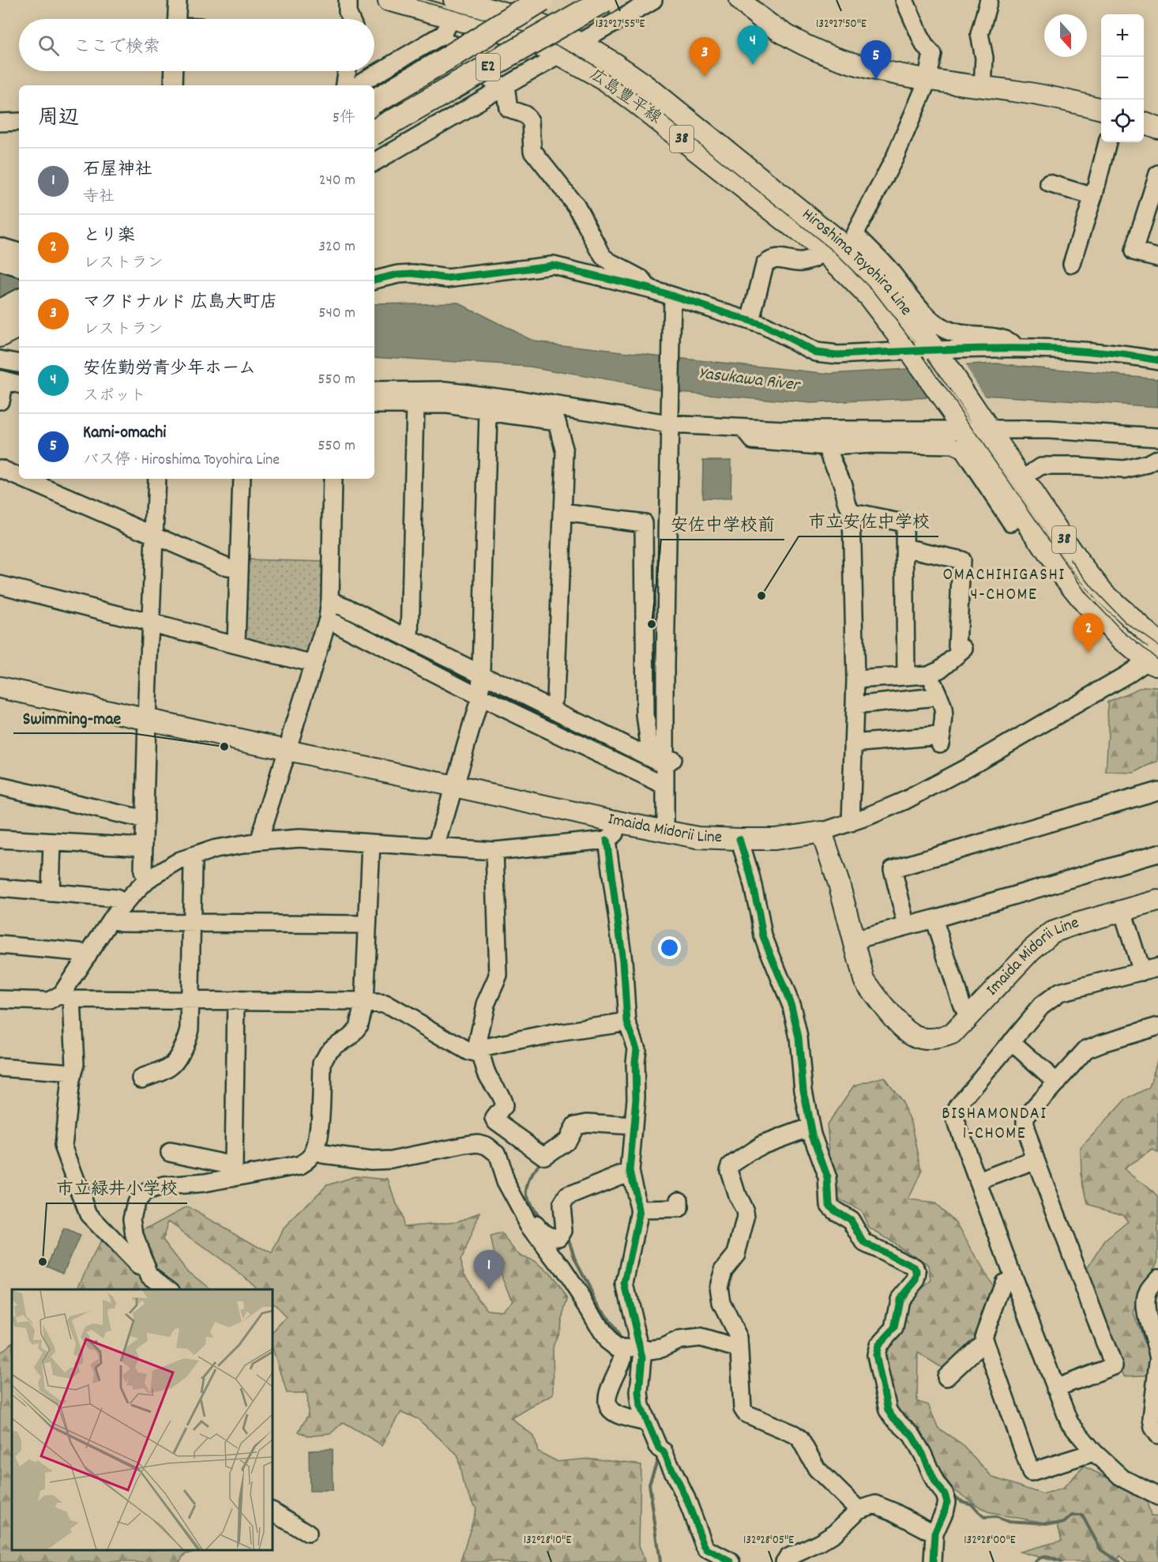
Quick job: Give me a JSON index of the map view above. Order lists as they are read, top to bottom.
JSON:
{
  "streets": {
    "highway": ["E2"],
    "main road": [
      "広島豊平線",
      "38",
      "Hiroshima Toyohira Line",
      "Imaida Midorii Line"
    ]
  },
  "crossings": [
    ["広島豊平線", "38"],
    ["広島豊平線", "Hiroshima Toyohira Line"]
  ],
  "districts": ["OMACHIHIGASHI 4-CHOME", "BISHAMONDAI 1-CHOME"],
  "water": ["Yasukawa River"],
  "places": [
    "市立安佐中学校",
    "安佐中学校前",
    "Swimming-mae",
    "市立緑井小学校"
  ],
  "north": "bottom",
  "page": {
    "map_buttons": ["+", "−"],
    "search": "ここで検索",
    "pins": [
      "4",
      "3",
      "5",
      "2",
      "1"
    ],
    "heading": ["周辺", "5件"],
    "list": [
      {
        "mark": "1",
        "name": "石屋神社",
        "note": "寺社",
        "value": "240 m"
      },
      {
        "mark": "2",
        "name": "とり楽",
        "note": "レストラン",
        "value": "320 m"
      },
      {
        "mark": "3",
        "name": "マクドナルド 広島大町店",
        "note": "レストラン",
        "value": "540 m"
      },
      {
        "mark": "4",
        "name": "安佐勤労青少年ホーム",
        "note": "スポット",
        "value": "550 m"
      },
      {
        "mark": "5",
        "name": "Kami-omachi",
        "note": "バス停 · Hiroshima Toyohira Line",
        "value": "550 m"
      }
    ]
  },
  "coordinates": [
    "132°27'55\"E",
    "132°27'50\"E",
    "132°28'10\"E",
    "132°28'05\"E",
    "132°28'00\"E"
  ]
}
